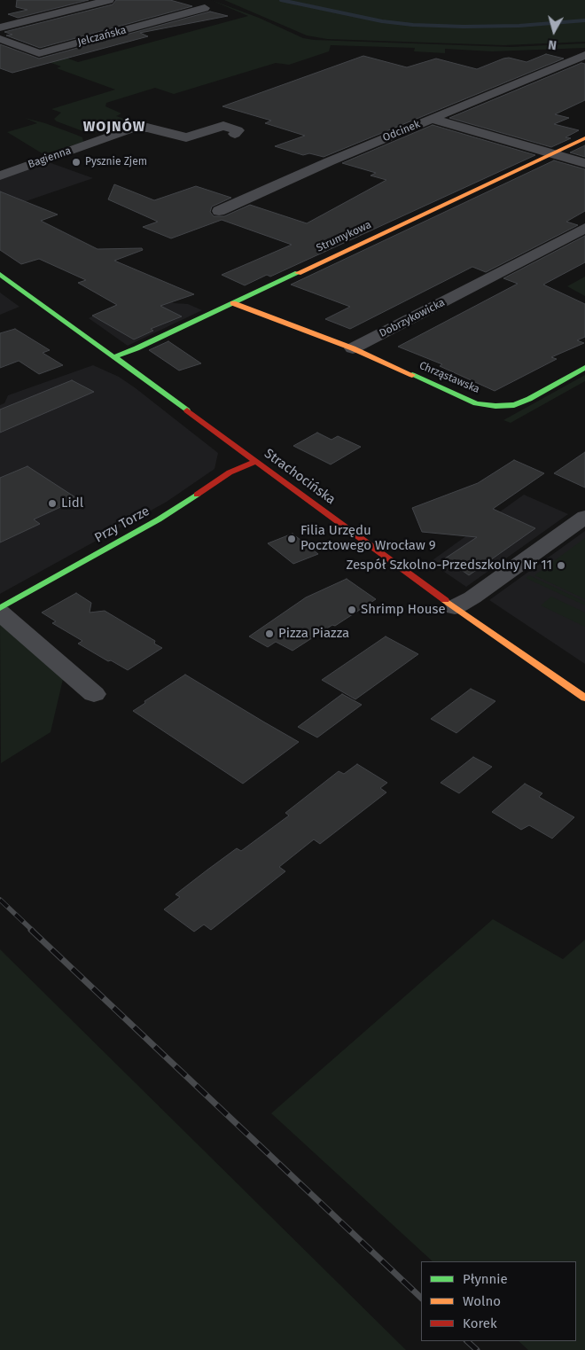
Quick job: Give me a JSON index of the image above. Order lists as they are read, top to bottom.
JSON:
{
  "streets": {
    "street": [
      "Jelczańska",
      "Odcinek",
      "Bagienna",
      "Strumykowa",
      "Dobrzykowicka",
      "Chrząstawska",
      "Strachocińska",
      "Przy Torze"
    ]
  },
  "crossings": [
    ["Strumykowa", "Strachocińska"],
    ["Dobrzykowicka", "Chrząstawska"],
    ["Strachocińska", "Przy Torze"]
  ],
  "districts": ["WOJNÓW"],
  "places": [
    "Pysznie Zjem",
    "Lidl",
    "Filia Urzędu Pocztowego Wrocław 9",
    "Zespół Szkolno-Przedszkolny Nr 11",
    "Shrimp House",
    "Pizza Piazza"
  ],
  "legend": ["Płynnie", "Wolno", "Korek"],
  "north": "bottom"
}
